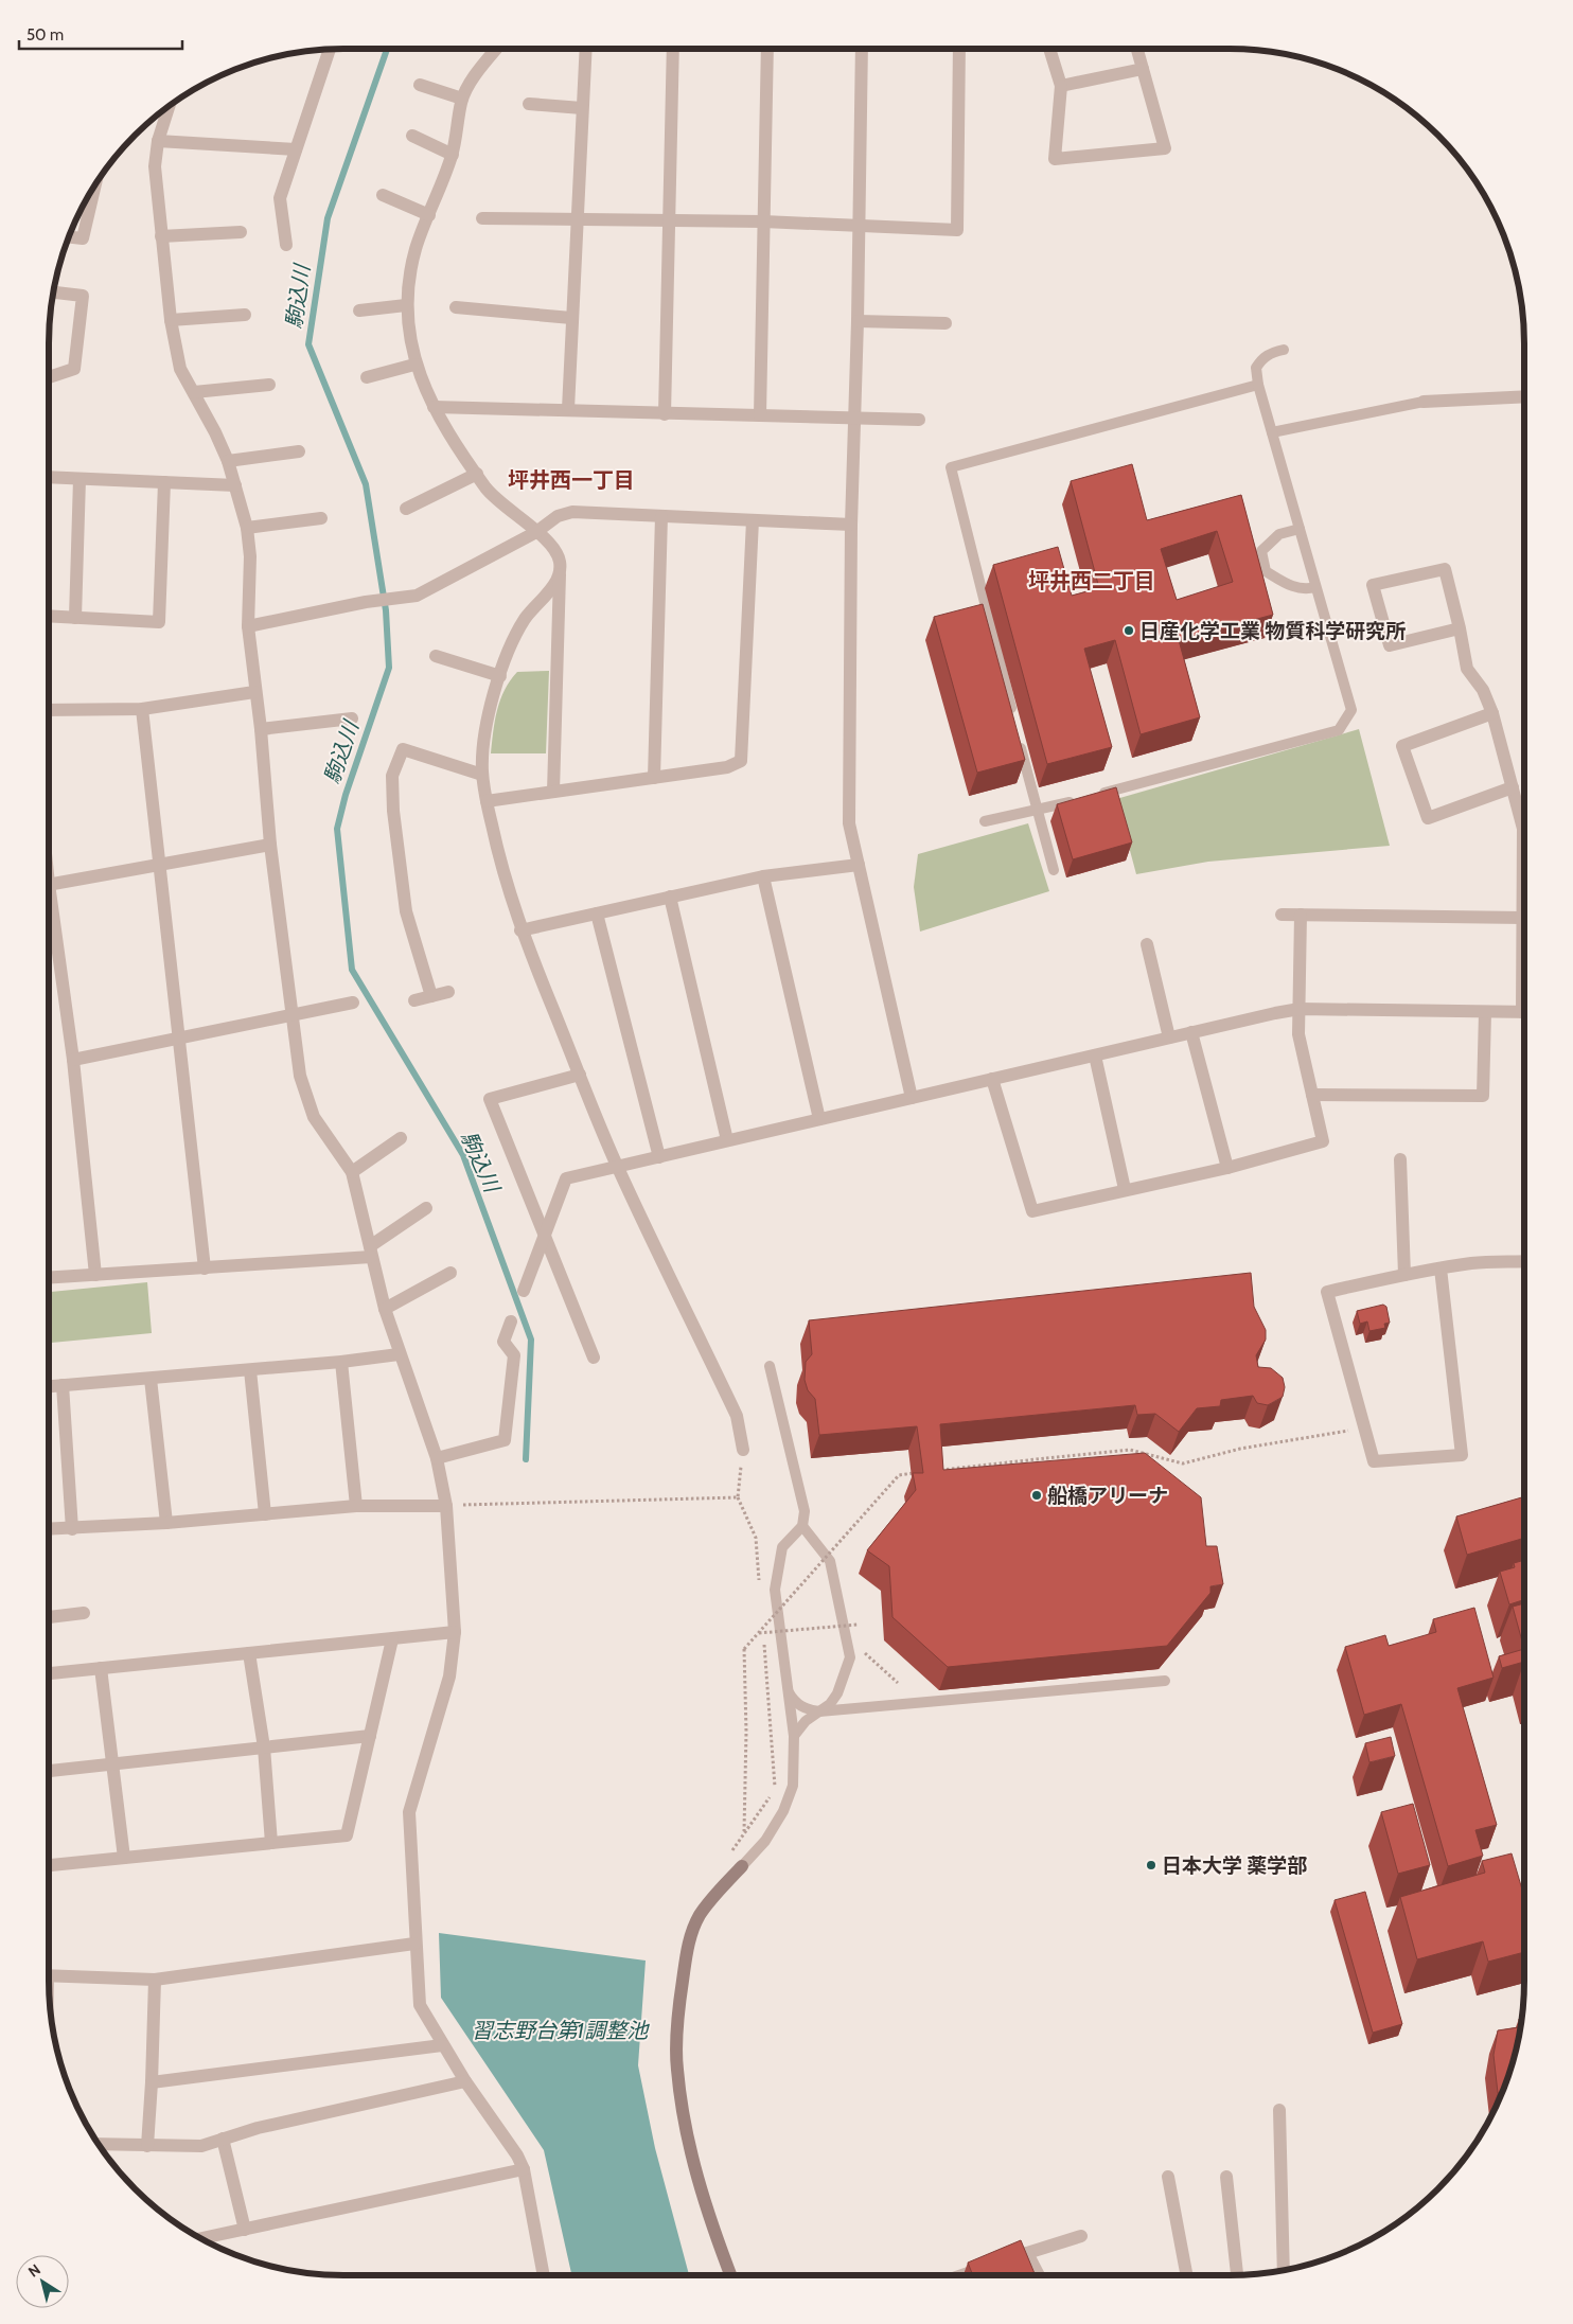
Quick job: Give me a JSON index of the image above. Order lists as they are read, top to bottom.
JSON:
{
  "districts": ["坪井西一丁目", "坪井西二丁目"],
  "water": ["駒込川", "習志野台第1調整池"],
  "places": ["日産化学工業 物質科学研究所", "船橋アリーナ", "日本大学 薬学部"],
  "scale_bar": "50 m",
  "north": "top left"
}
